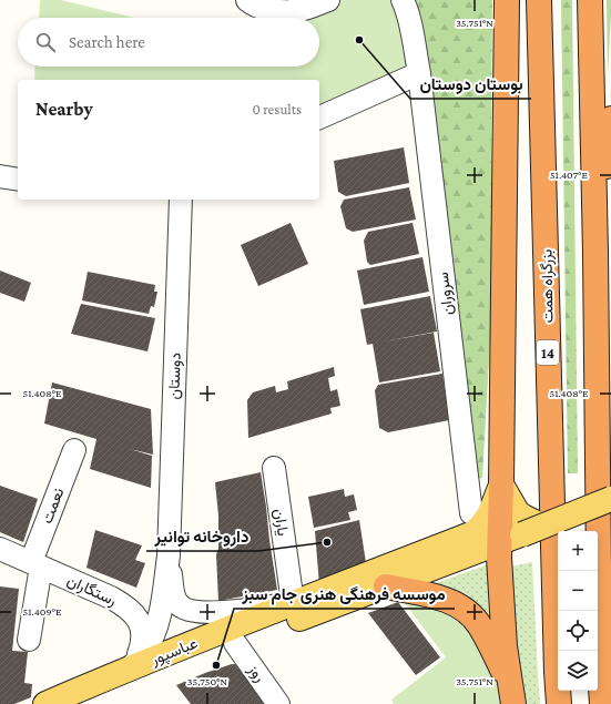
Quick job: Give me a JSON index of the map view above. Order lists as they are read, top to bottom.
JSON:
{
  "streets": {
    "highway": ["بزرگراه همت", "14"],
    "main road": ["عباسپور"],
    "street": [
      "سروران",
      "دوستان",
      "نعمت",
      "یاران",
      "رستگاران",
      "روز"
    ]
  },
  "crossings": [
    ["دوستان", "یاران"],
    ["دوستان", "رستگاران"],
    ["دوستان", "عباسپور"],
    ["نعمت", "رستگاران"],
    ["یاران", "عباسپور"],
    ["رستگاران", "عباسپور"],
    ["عباسپور", "روز"]
  ],
  "places": ["بوستان دوستان", "داروخانه توانیر", "موسسه فرهنگی هنری جام سبز"],
  "page": {
    "search": "Search here",
    "heading": ["Nearby", "0 results"],
    "map_buttons": ["+", "−"]
  },
  "coordinates": [
    "35.751°N",
    "51.407°E",
    "51.408°E",
    "51.409°E",
    "35.750°N"
  ]
}
